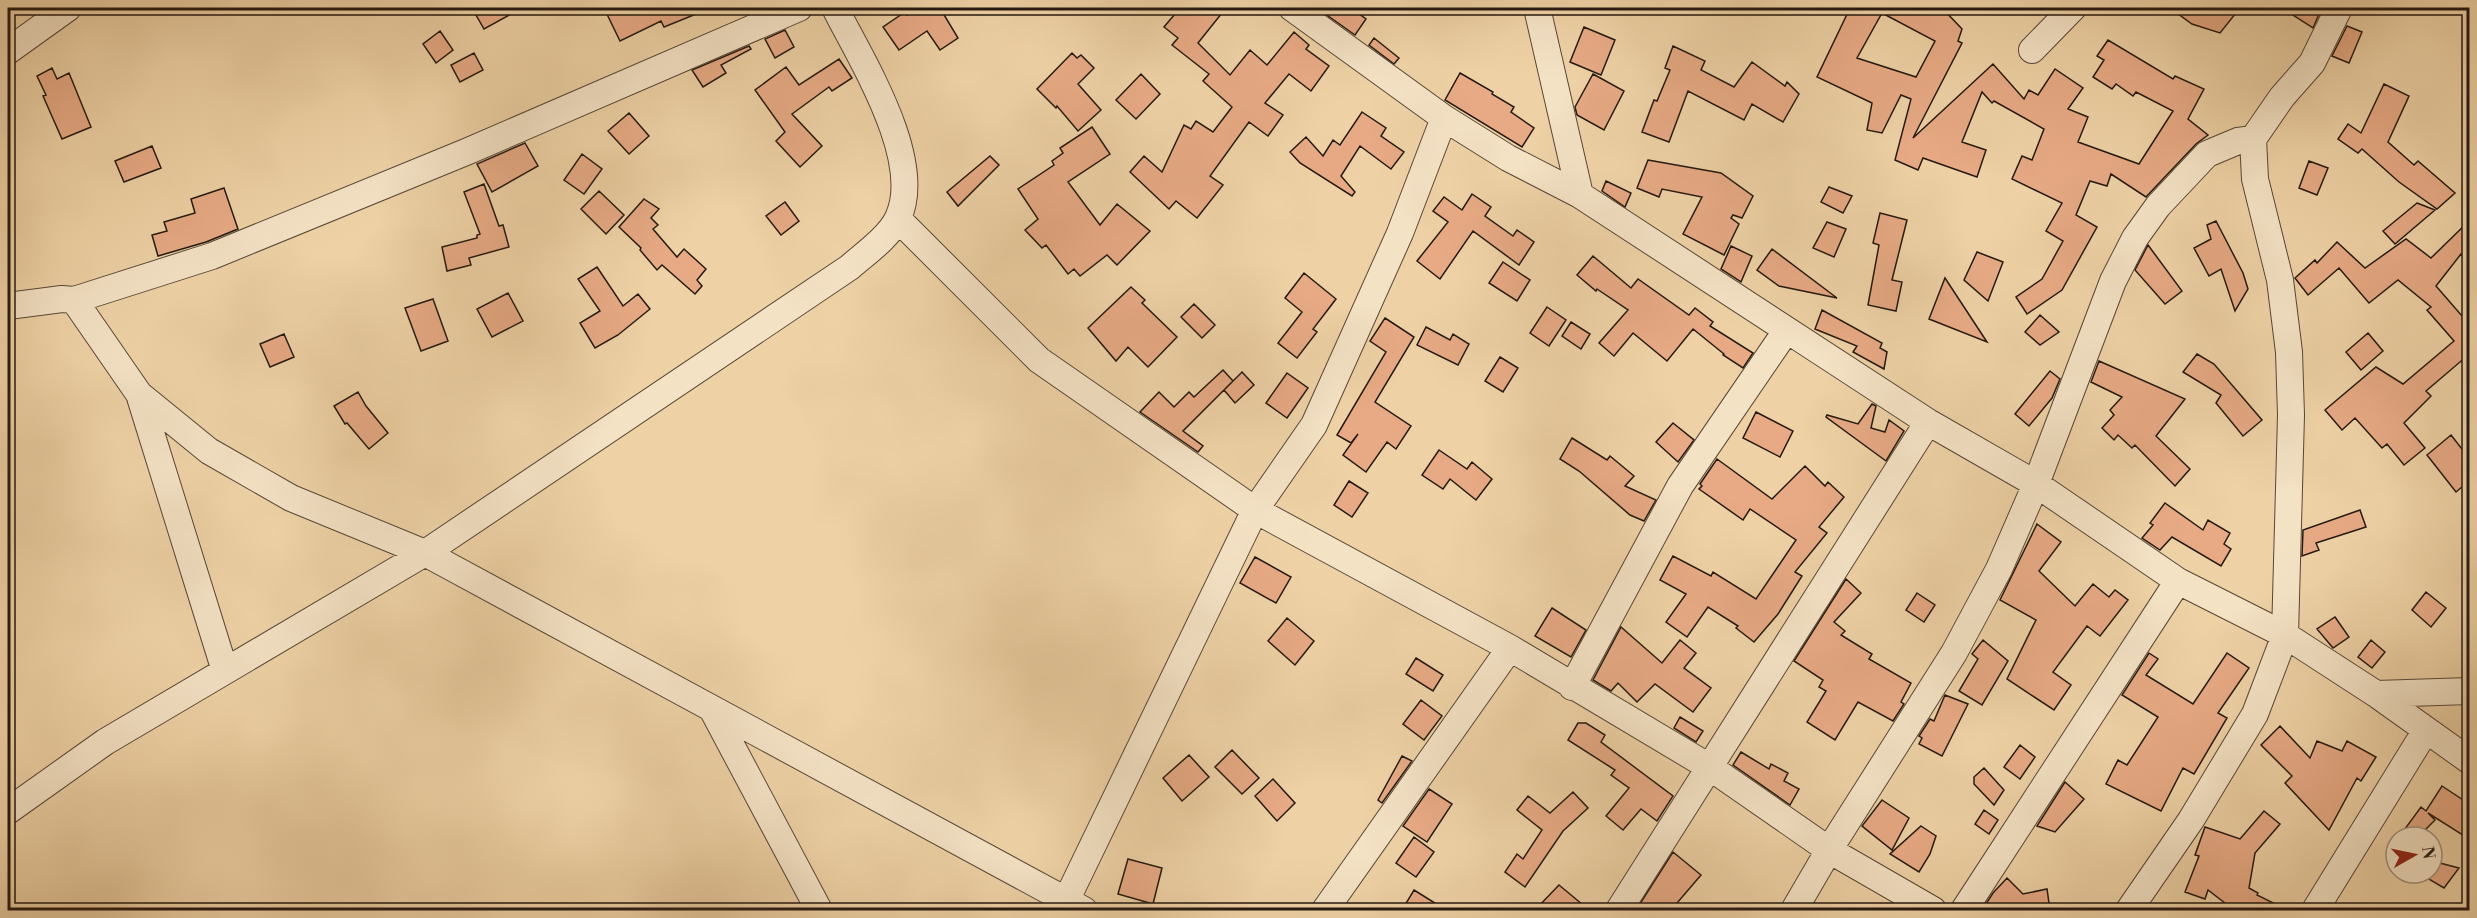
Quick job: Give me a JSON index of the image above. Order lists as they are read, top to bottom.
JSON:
{
  "north": "right"
}
